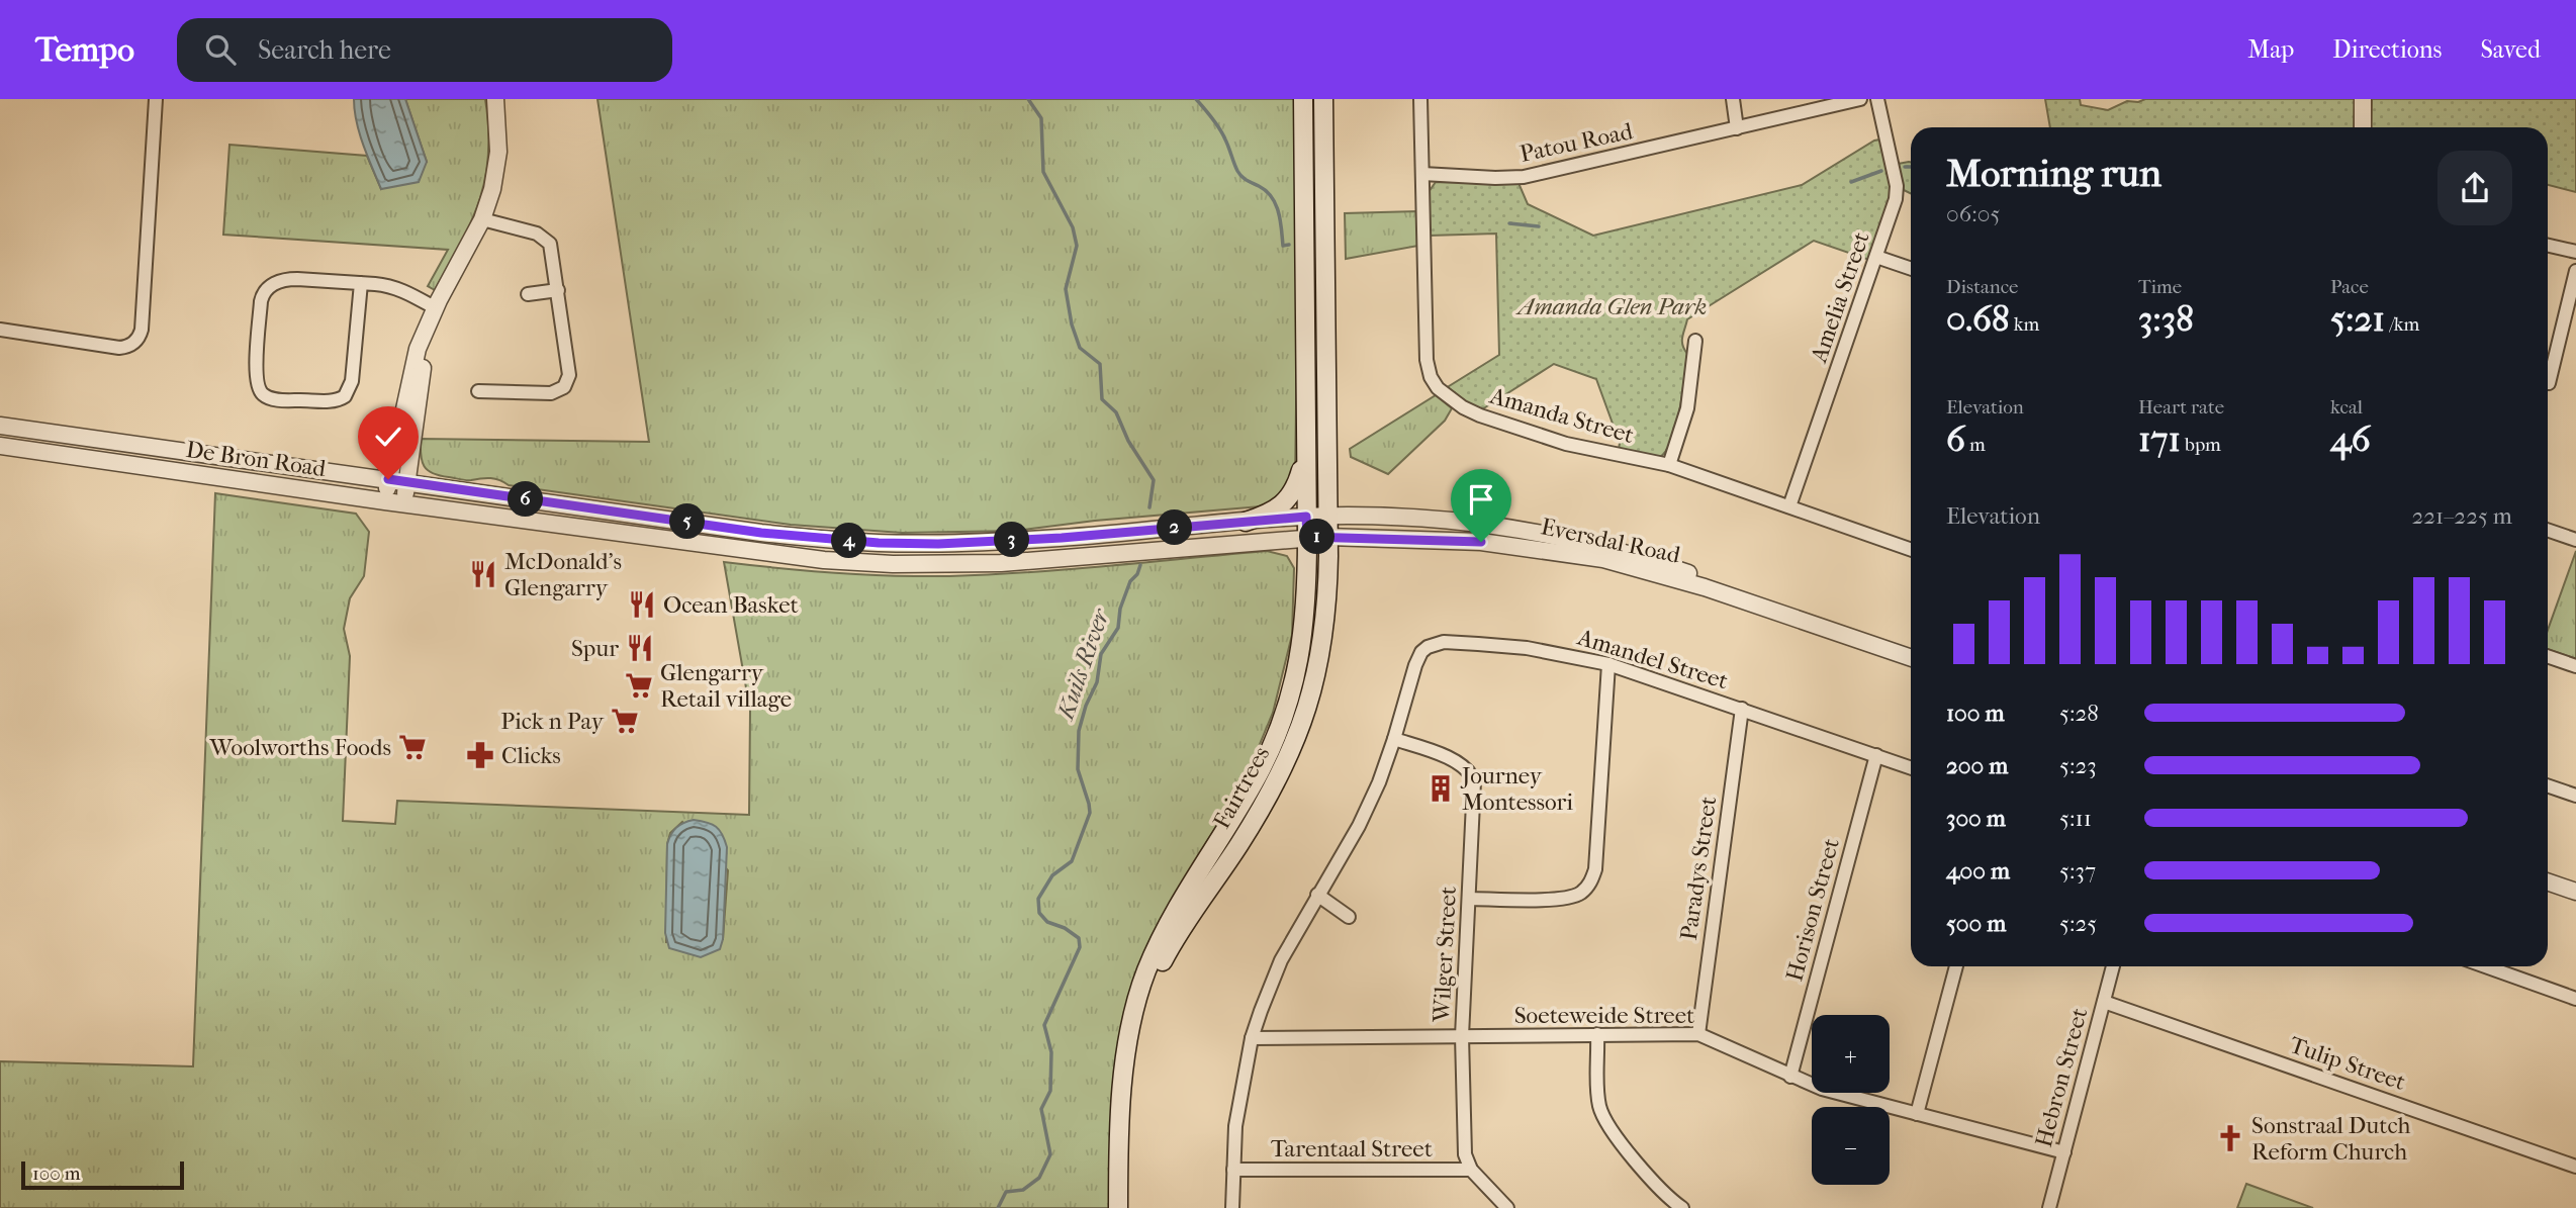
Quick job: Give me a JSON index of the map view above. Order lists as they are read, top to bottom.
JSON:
{
  "streets": {
    "main road": ["Fairtrees"],
    "street": [
      "Patou Road",
      "Amelia Street",
      "Amanda Street",
      "De Bron Road",
      "Eversdal Road",
      "Amandel Street",
      "Paradys Street",
      "Horison Street",
      "Wilger Street",
      "Soeteweide Street",
      "Tulip Street",
      "Hebron Street",
      "Tarentaal Street"
    ]
  },
  "crossings": [
    ["Patou Road", "Amanda Street"],
    ["Amelia Street", "Amanda Street"],
    ["De Bron Road", "Eversdal Road"],
    ["De Bron Road", "Fairtrees"],
    ["Eversdal Road", "Fairtrees"],
    ["Amandel Street", "Paradys Street"],
    ["Amandel Street", "Horison Street"],
    ["Amandel Street", "Wilger Street"],
    ["Amandel Street", "Soeteweide Street"],
    ["Amandel Street", "Tarentaal Street"],
    ["Paradys Street", "Soeteweide Street"],
    ["Horison Street", "Soeteweide Street"],
    ["Wilger Street", "Soeteweide Street"],
    ["Wilger Street", "Tarentaal Street"],
    ["Soeteweide Street", "Hebron Street"],
    ["Tulip Street", "Hebron Street"]
  ],
  "water": ["Kuils River"],
  "parks": ["Amanda Glen Park"],
  "places": {
    "restaurant": ["McDonald's Glengarry", "Ocean Basket", "Spur"],
    "supermarket": ["Glengarry Retail village", "Pick n Pay", "Woolworths Foods"],
    "pharmacy": ["Clicks"],
    "building": ["Journey Montessori"],
    "church": ["Sonstraal Dutch Reform Church"]
  },
  "scale_bar": "100 m",
  "page": {
    "header": "Tempo",
    "search": "Search here",
    "nav": ["Map", "Directions", "Saved"],
    "heading": ["Morning run", "06:05"],
    "stats": [
      ["Distance", "0.68 km"],
      ["Time", "3:38"],
      ["Pace", "5:21 /km"],
      ["Elevation", "6 m"],
      ["Heart rate", "171 bpm"],
      ["kcal", "46"]
    ],
    "pins": [
      "6",
      "5",
      "2",
      "1",
      "3",
      "4"
    ],
    "chart": ["Elevation", "221–225 m"],
    "list": [
      {
        "name": "100 m",
        "note": "5:28"
      },
      {
        "name": "200 m",
        "note": "5:23"
      },
      {
        "name": "300 m",
        "note": "5:11"
      },
      {
        "name": "400 m",
        "note": "5:37"
      },
      {
        "name": "500 m",
        "note": "5:25"
      }
    ],
    "map_buttons": ["+", "−"],
    "scale": "100 m"
  }
}
